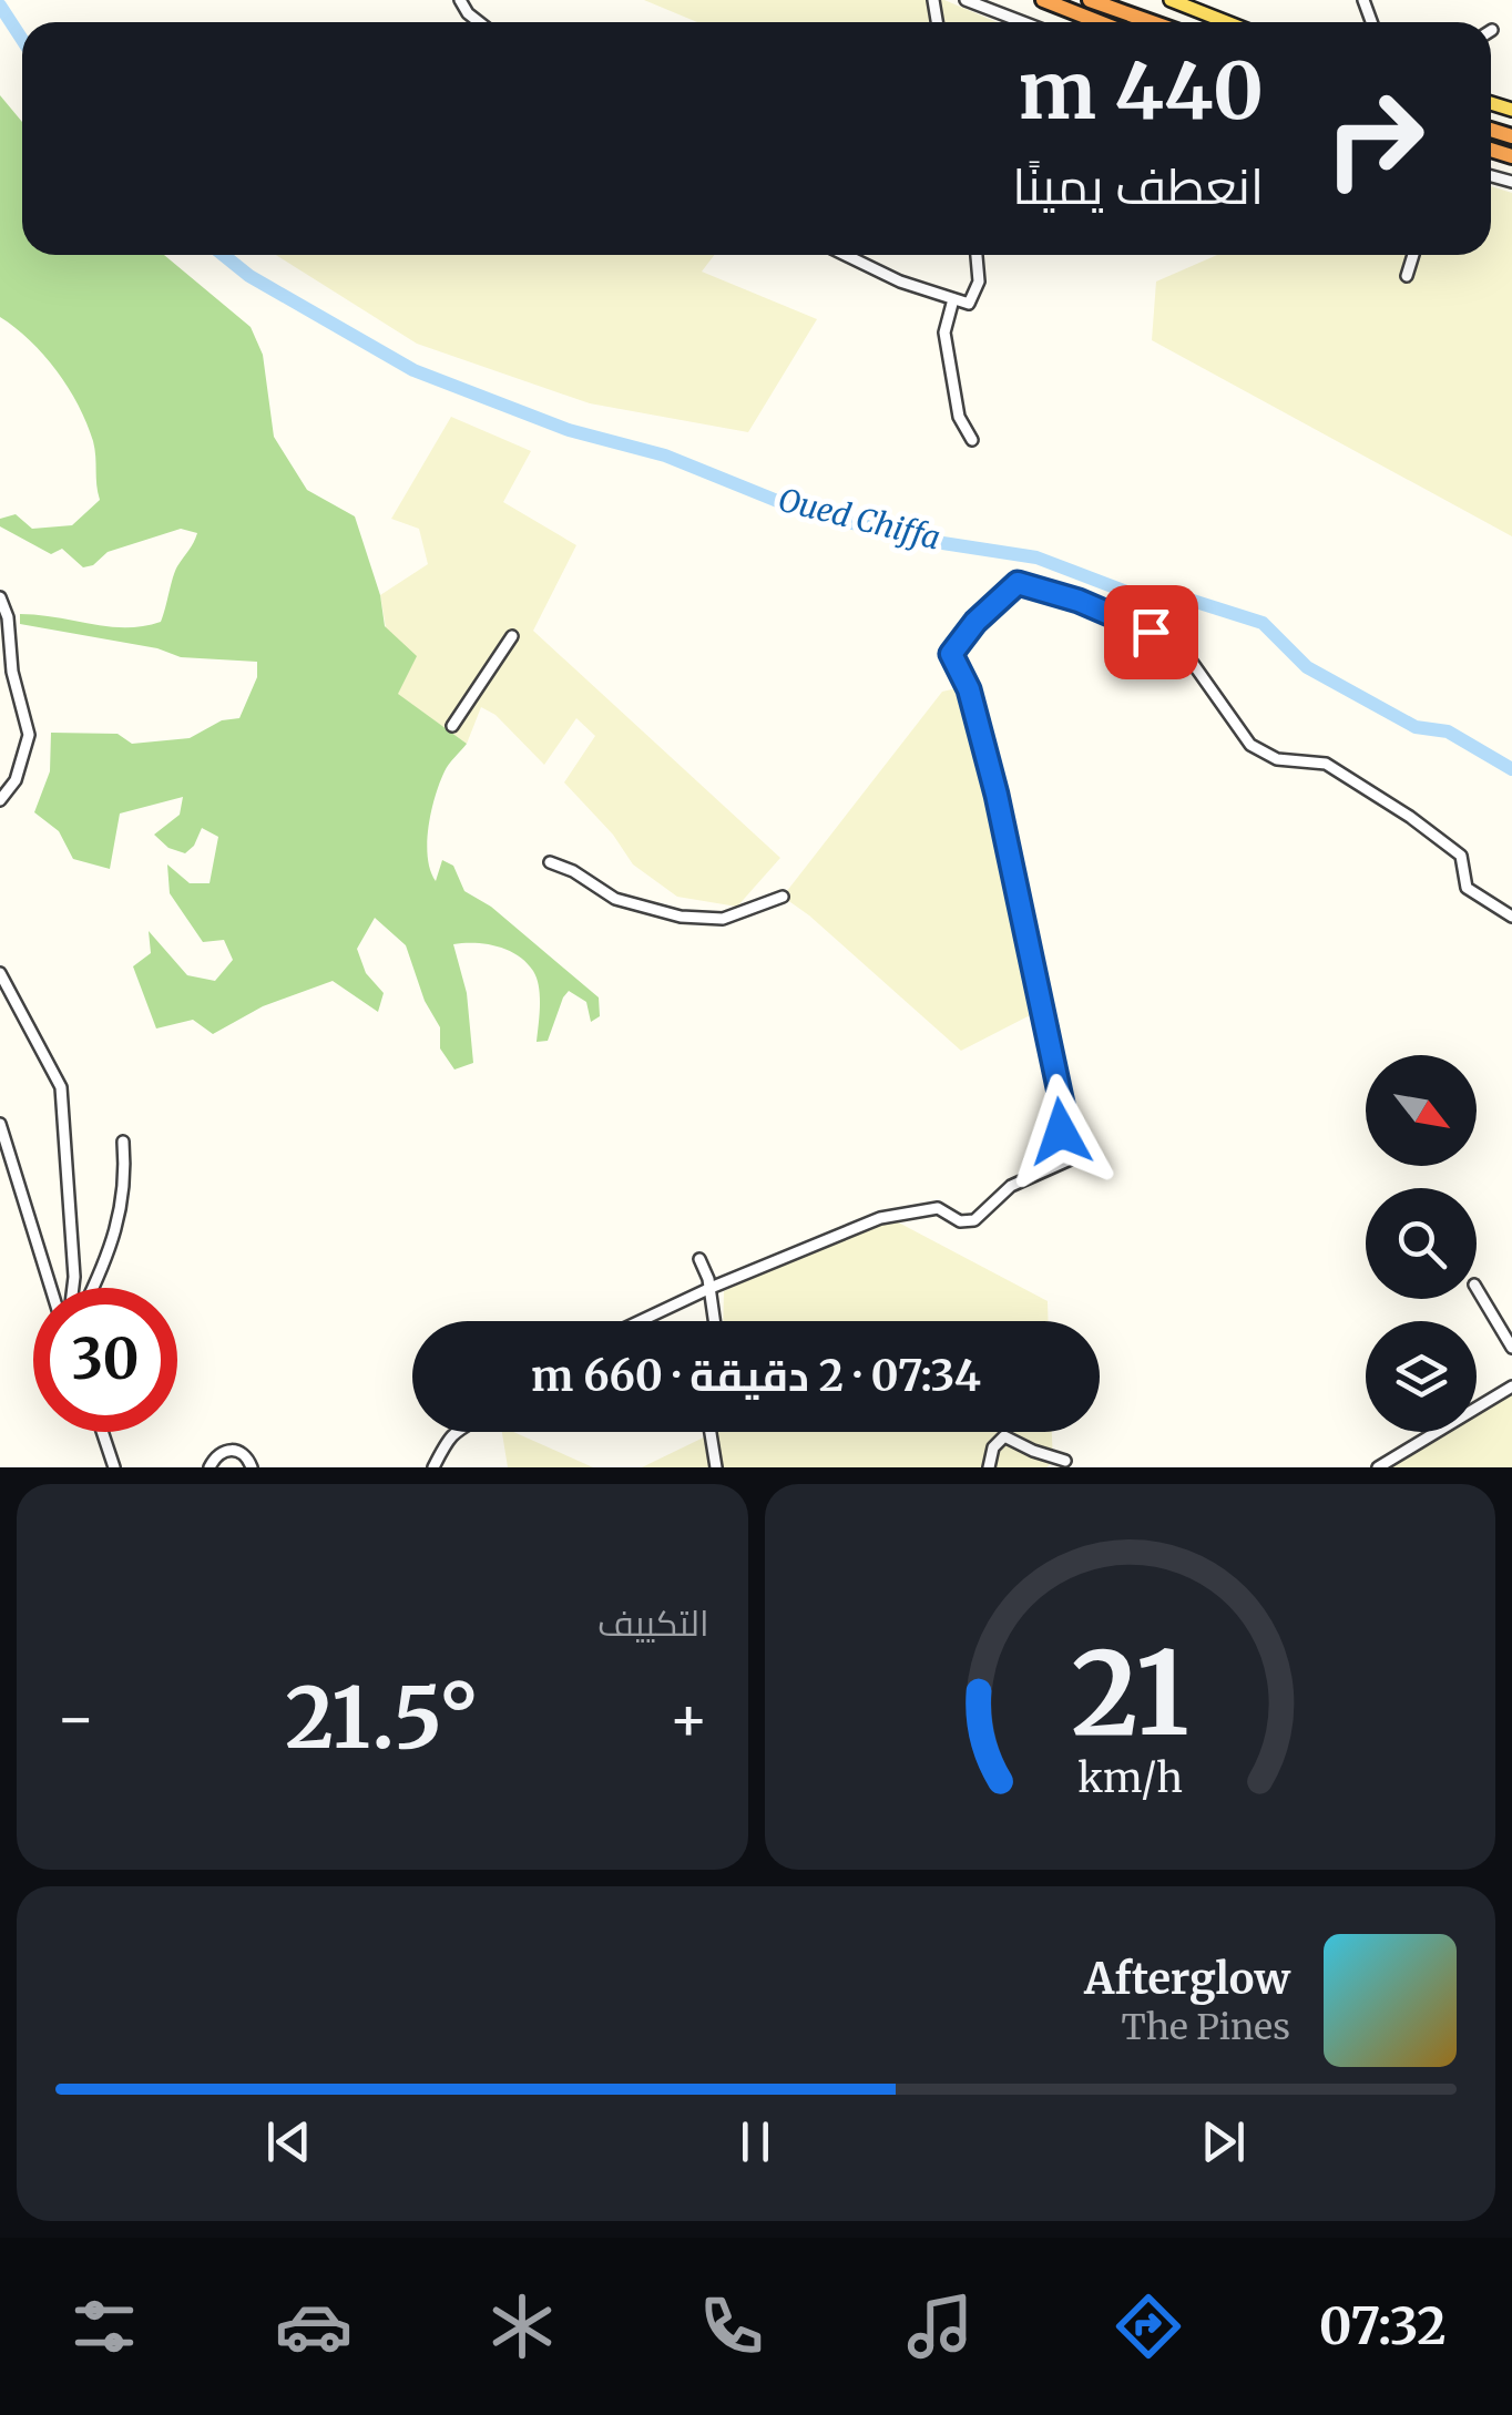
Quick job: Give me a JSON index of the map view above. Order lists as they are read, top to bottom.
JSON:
{
  "water": ["Oued Chiffa"],
  "north": "bottom right",
  "page": {
    "turn": ["440 m", "انعطف يمينًا"],
    "limit": "30",
    "trip": "07:34 · 2 دقيقة · 660 m",
    "tile": "التكييف",
    "heat": ["−", "21.5°", "+"],
    "song": ["Afterglow", "The Pines"],
    "tabs": "07:32",
    "gauge": ["21", "km/h"]
  }
}
